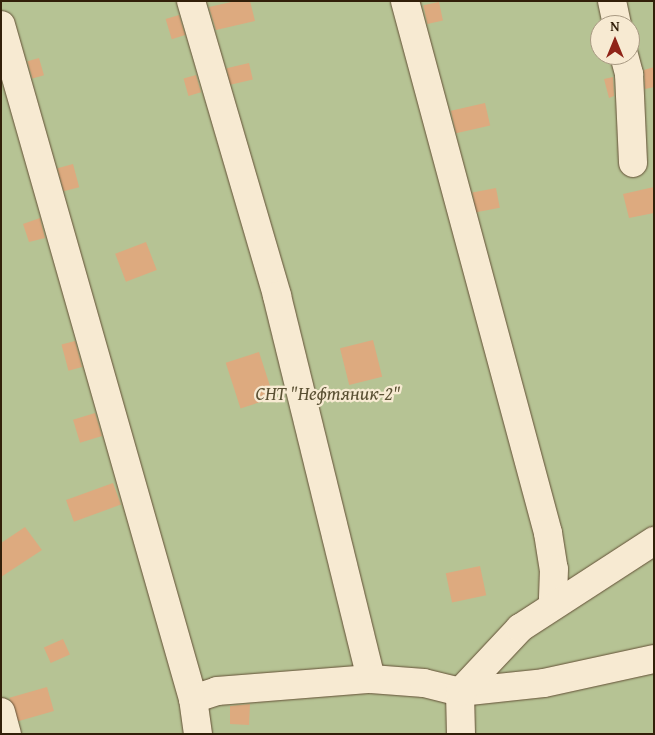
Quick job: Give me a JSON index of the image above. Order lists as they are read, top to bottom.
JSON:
{
  "parks": ["СНТ \"Нефтяник-2\""],
  "north": "top"
}
